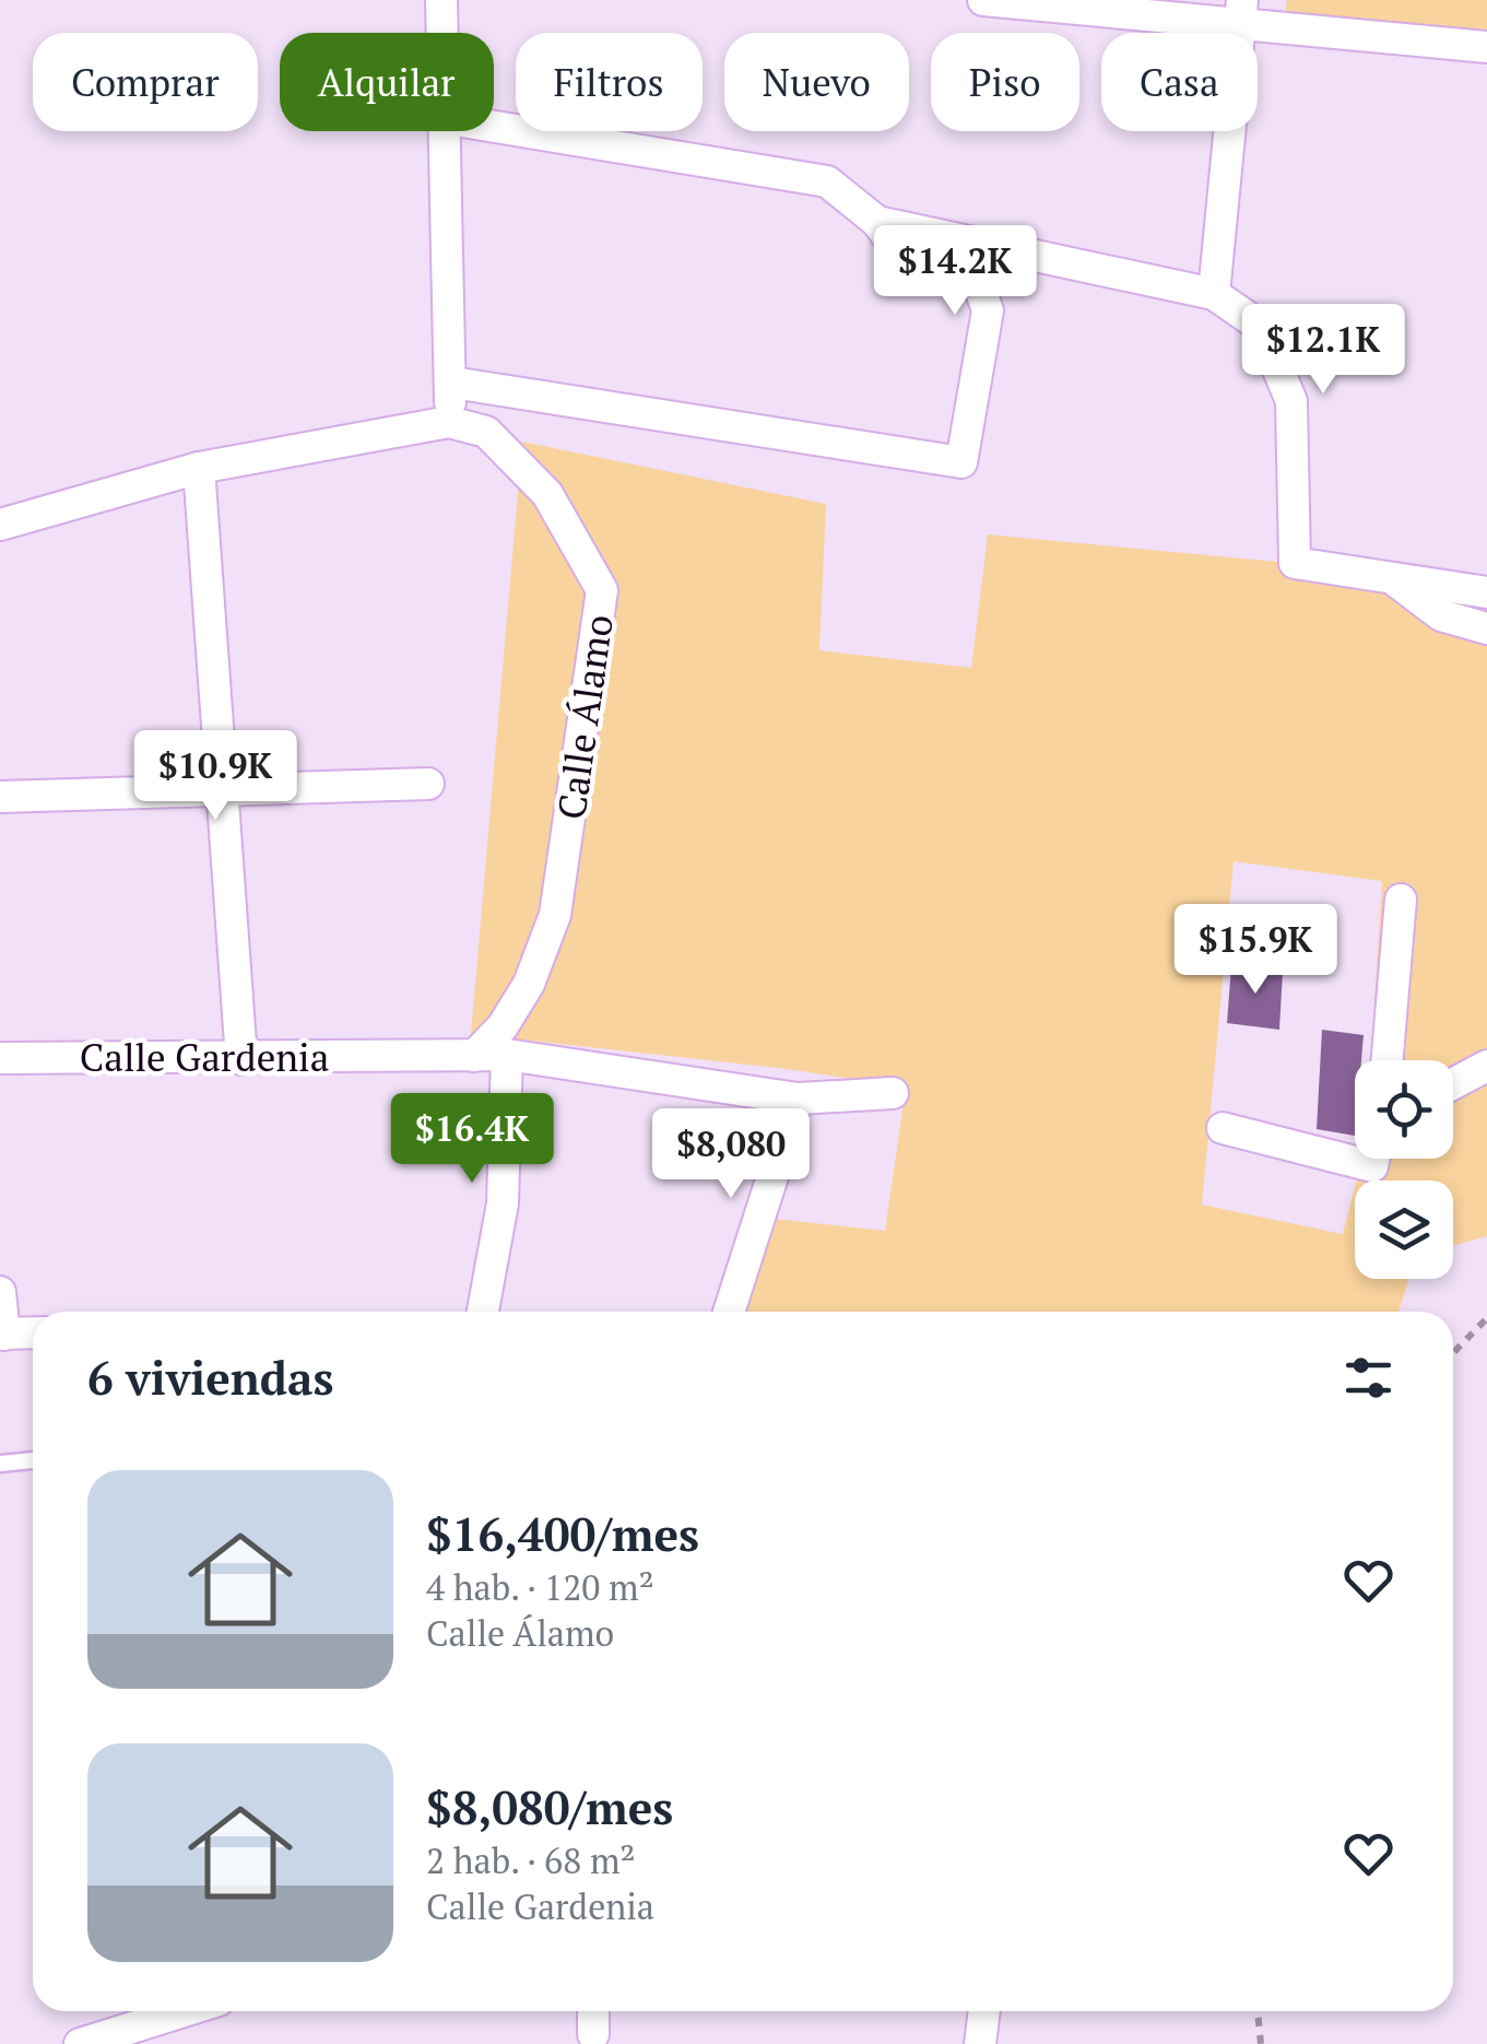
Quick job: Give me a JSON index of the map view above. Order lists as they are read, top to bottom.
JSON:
{
  "streets": {
    "street": ["Calle Álamo", "Calle Gardenia"]
  },
  "crossings": [
    ["Calle Álamo", "Calle Gardenia"]
  ],
  "page": {
    "chip": [
      "Comprar",
      "Alquilar",
      "Filtros",
      "Nuevo",
      "Piso",
      "Casa"
    ],
    "price": [
      "$14.2K",
      "$12.1K",
      "$10.9K",
      "$15.9K",
      "$16.4K",
      "$8,080"
    ],
    "heading": "6 viviendas",
    "list": [
      {
        "name": "$16,400/mes",
        "note": "4 hab. · 120 m² · Calle Álamo"
      },
      {
        "name": "$8,080/mes",
        "note": "2 hab. · 68 m² · Calle Gardenia"
      }
    ]
  }
}
